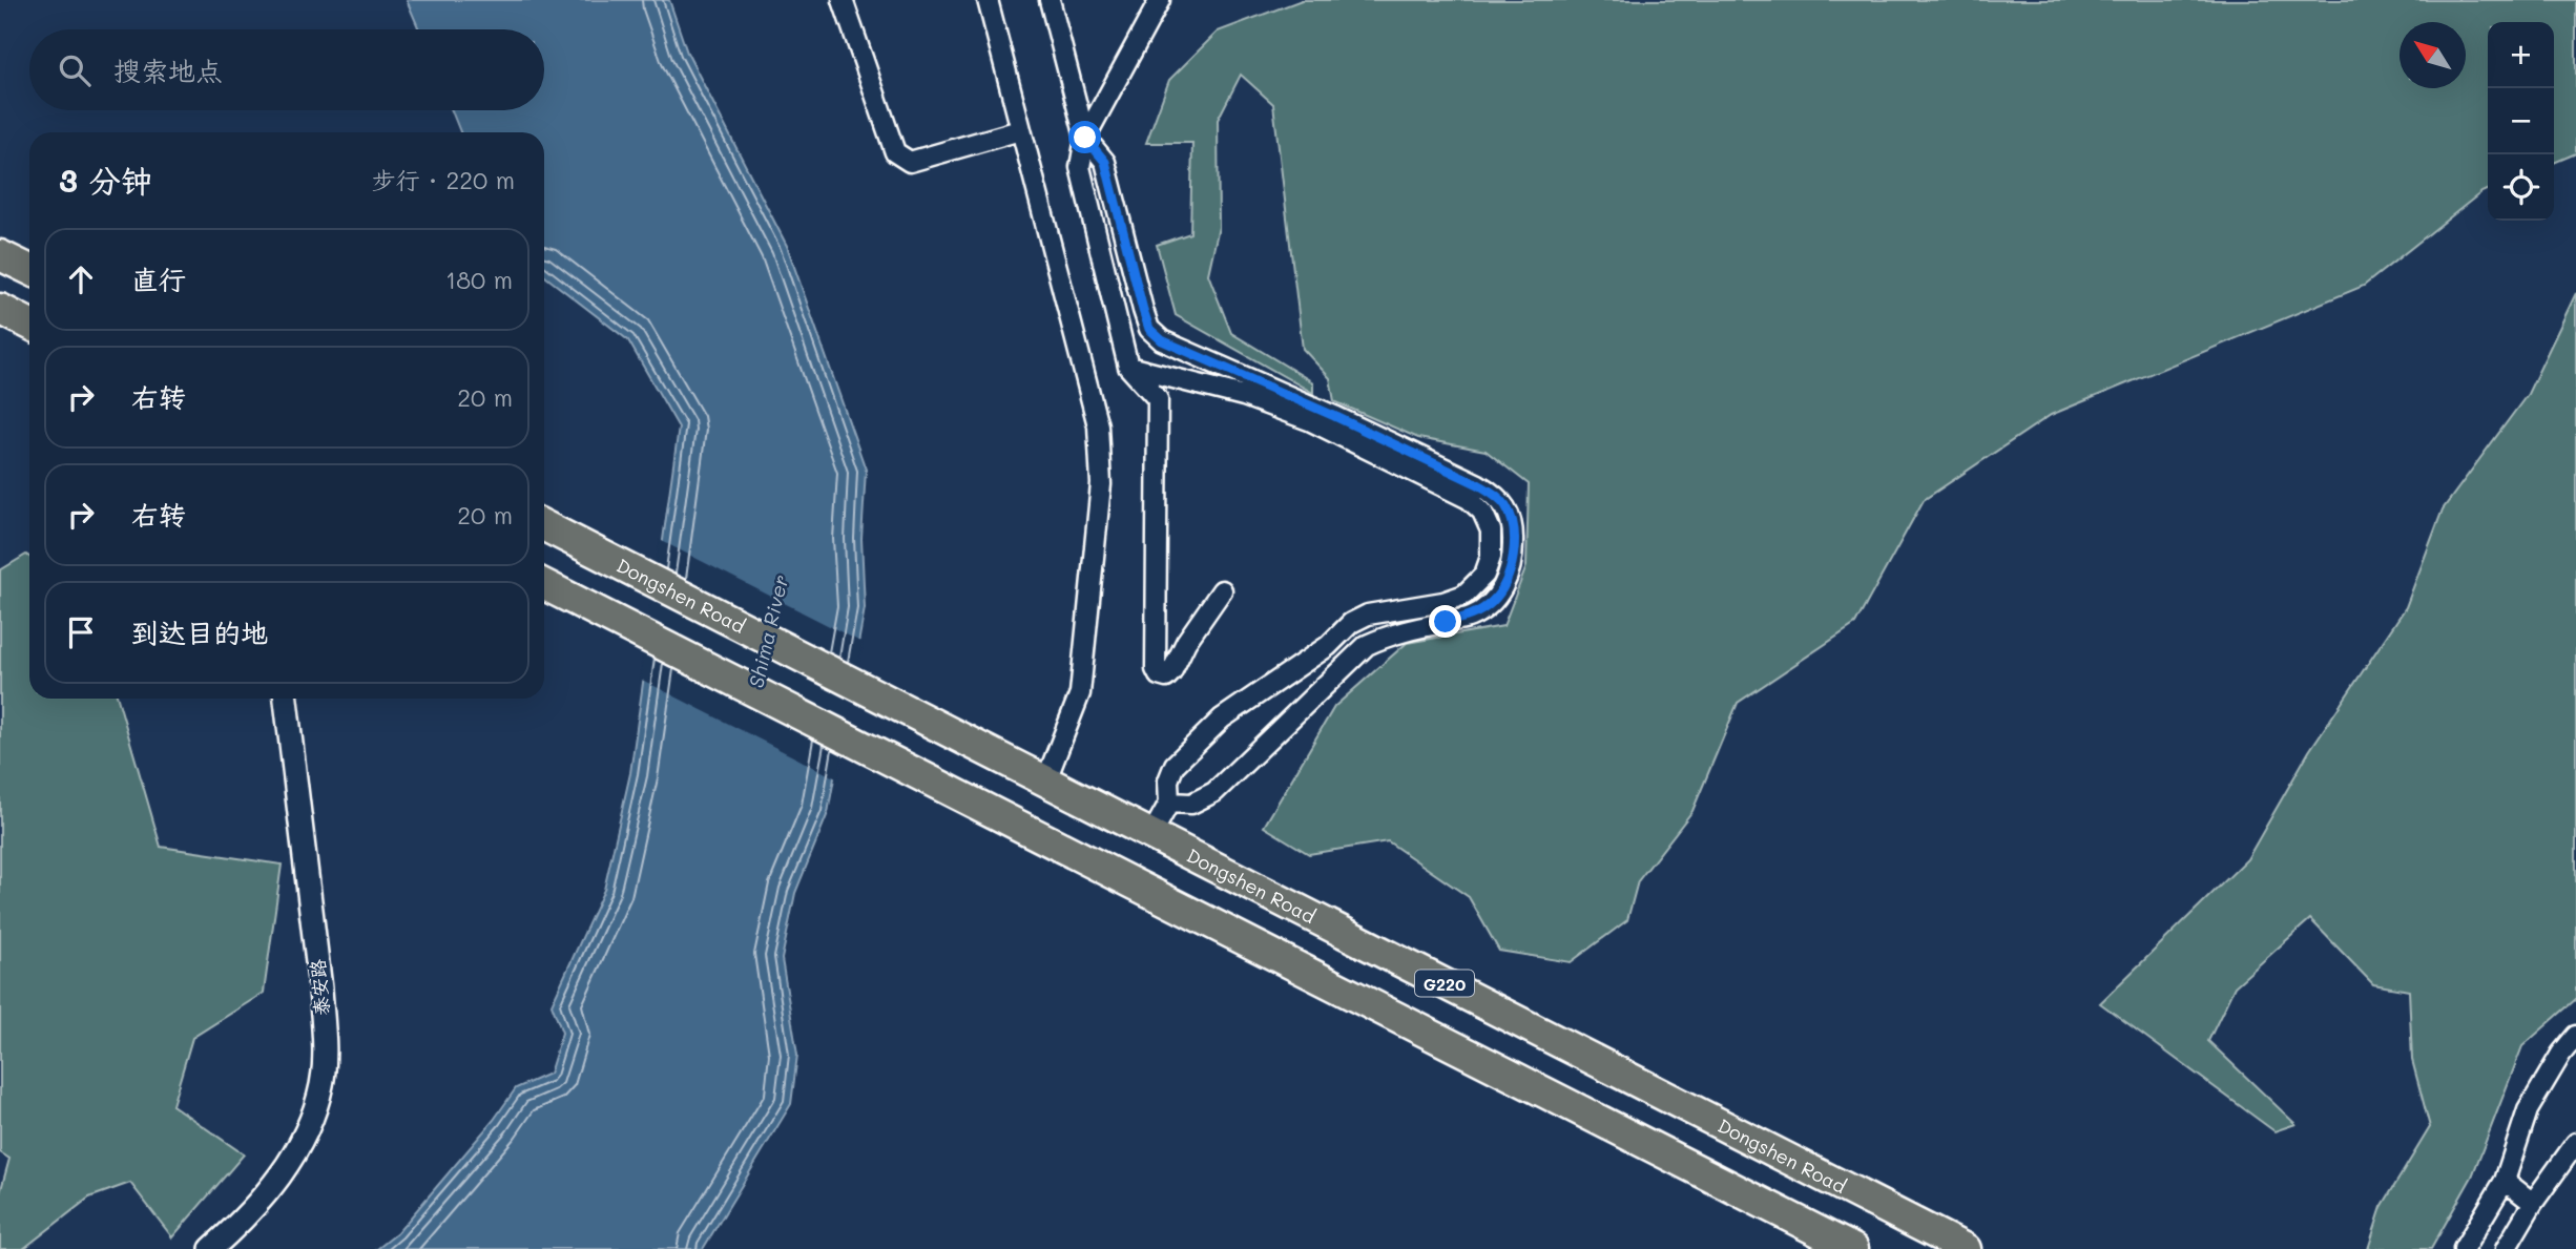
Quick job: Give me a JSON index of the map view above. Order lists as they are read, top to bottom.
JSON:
{
  "streets": {
    "highway": ["Dongshen Road", "G220"],
    "street": ["泰安路"]
  },
  "water": ["Shima River"],
  "north": "top left",
  "page": {
    "map_buttons": ["+", "−"],
    "search": "搜索地点",
    "heading": ["3 分钟", "步行 · 220 m"],
    "list": [
      ["直行", "180 m"],
      ["右转", "20 m"],
      ["右转", "20 m"],
      "到达目的地"
    ]
  }
}
